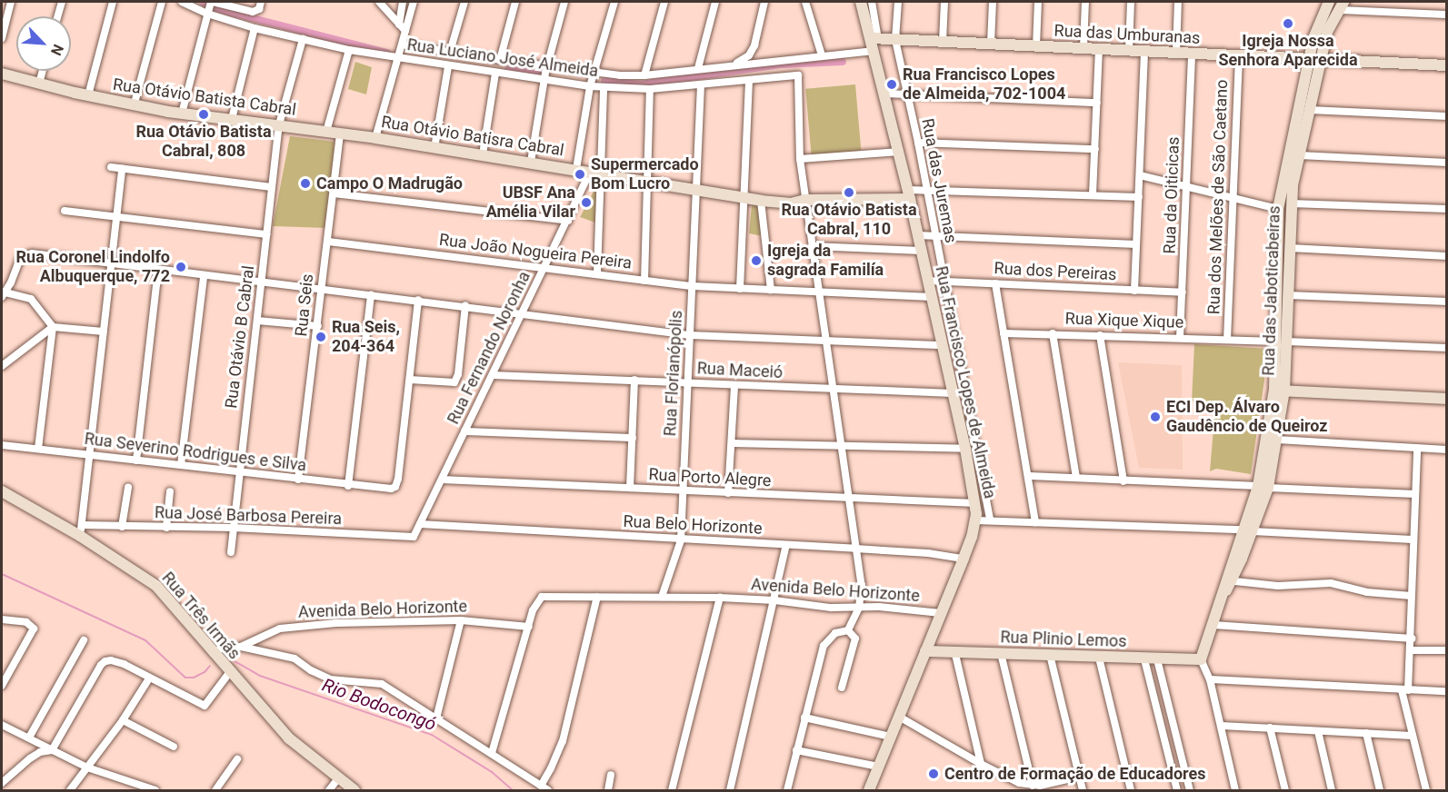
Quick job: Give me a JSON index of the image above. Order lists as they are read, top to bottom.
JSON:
{
  "streets": {
    "street": [
      "Rua das Umburanas",
      "Rua Luciano José Almeida",
      "Rua Otávio Batista Cabral",
      "Rua Otávio Batisra Cabral",
      "Rua das Juremas",
      "Rua da Oiticicas",
      "Rua dos Melões de São Caetano",
      "Rua João Nogueira Pereira",
      "Rua dos Pereiras",
      "Rua das Jaboticabeiras",
      "Rua Seis",
      "Rua Xique Xique",
      "Rua Otávio B Cabral",
      "Rua Fernando Noronha",
      "Rua Maceió",
      "Rua Florianópolis",
      "Rua Francisco Lopes de Almeida",
      "Rua Severino Rodrigues e Silva",
      "Rua Porto Alegre",
      "Rua José Barbosa Pereira",
      "Rua Belo Horizonte",
      "Avenida Belo Horizonte",
      "Rua Três Irmãs",
      "Rua Plinio Lemos"
    ]
  },
  "crossings": [
    ["Rua das Umburanas", "Rua das Juremas"],
    ["Rua das Umburanas", "Rua da Oiticicas"],
    ["Rua das Umburanas", "Rua dos Melões de São Caetano"],
    ["Rua das Umburanas", "Rua das Jaboticabeiras"],
    ["Rua das Umburanas", "Rua Francisco Lopes de Almeida"],
    ["Rua Luciano José Almeida", "Rua Otávio B Cabral"],
    ["Rua Luciano José Almeida", "Rua Florianópolis"],
    ["Rua Luciano José Almeida", "Rua Francisco Lopes de Almeida"],
    ["Rua Otávio Batista Cabral", "Rua Otávio Batisra Cabral"],
    ["Rua Otávio Batista Cabral", "Rua Seis"],
    ["Rua Otávio Batista Cabral", "Rua Otávio B Cabral"],
    ["Rua Otávio Batisra Cabral", "Rua Seis"],
    ["Rua Otávio Batisra Cabral", "Rua Fernando Noronha"],
    ["Rua das Juremas", "Rua dos Pereiras"],
    ["Rua da Oiticicas", "Rua dos Pereiras"],
    ["Rua da Oiticicas", "Rua Xique Xique"],
    ["Rua dos Melões de São Caetano", "Rua Xique Xique"],
    ["Rua João Nogueira Pereira", "Rua Seis"],
    ["Rua João Nogueira Pereira", "Rua Fernando Noronha"],
    ["Rua João Nogueira Pereira", "Rua Florianópolis"],
    ["Rua João Nogueira Pereira", "Rua Francisco Lopes de Almeida"],
    ["Rua dos Pereiras", "Rua Francisco Lopes de Almeida"],
    ["Rua das Jaboticabeiras", "Rua Xique Xique"],
    ["Rua das Jaboticabeiras", "Rua Plinio Lemos"],
    ["Rua Seis", "Rua Severino Rodrigues e Silva"],
    ["Rua Otávio B Cabral", "Rua Severino Rodrigues e Silva"],
    ["Rua Otávio B Cabral", "Rua José Barbosa Pereira"],
    ["Rua Fernando Noronha", "Rua Maceió"],
    ["Rua Fernando Noronha", "Rua Porto Alegre"],
    ["Rua Fernando Noronha", "Rua José Barbosa Pereira"],
    ["Rua Fernando Noronha", "Rua Belo Horizonte"],
    ["Rua Maceió", "Rua Florianópolis"],
    ["Rua Maceió", "Rua Francisco Lopes de Almeida"],
    ["Rua Florianópolis", "Rua Porto Alegre"],
    ["Rua Florianópolis", "Rua Belo Horizonte"],
    ["Rua Florianópolis", "Avenida Belo Horizonte"],
    ["Rua Francisco Lopes de Almeida", "Rua Porto Alegre"],
    ["Rua Francisco Lopes de Almeida", "Rua Belo Horizonte"],
    ["Rua Francisco Lopes de Almeida", "Avenida Belo Horizonte"],
    ["Rua Francisco Lopes de Almeida", "Rua Plinio Lemos"],
    ["Rua José Barbosa Pereira", "Rua Três Irmãs"]
  ],
  "water": ["Rio Bodocongó"],
  "places": [
    "Igreja Nossa Senhora Aparecida",
    "Rua Francisco Lopes de Almeida, 702-1004",
    "Rua Otávio Batista Cabral, 808",
    "Supermercado Bom Lucro",
    "Campo O Madrugão",
    "Rua Otávio Batista Cabral, 110",
    "UBSF Ana Amélia Vilar",
    "Igreja da sagrada Familía",
    "Rua Coronel Lindolfo Albuquerque, 772",
    "Rua Seis, 204-364",
    "ECI Dep. Álvaro Gaudêncio de Queiroz",
    "Centro de Formação de Educadores"
  ],
  "north": "bottom right"
}
